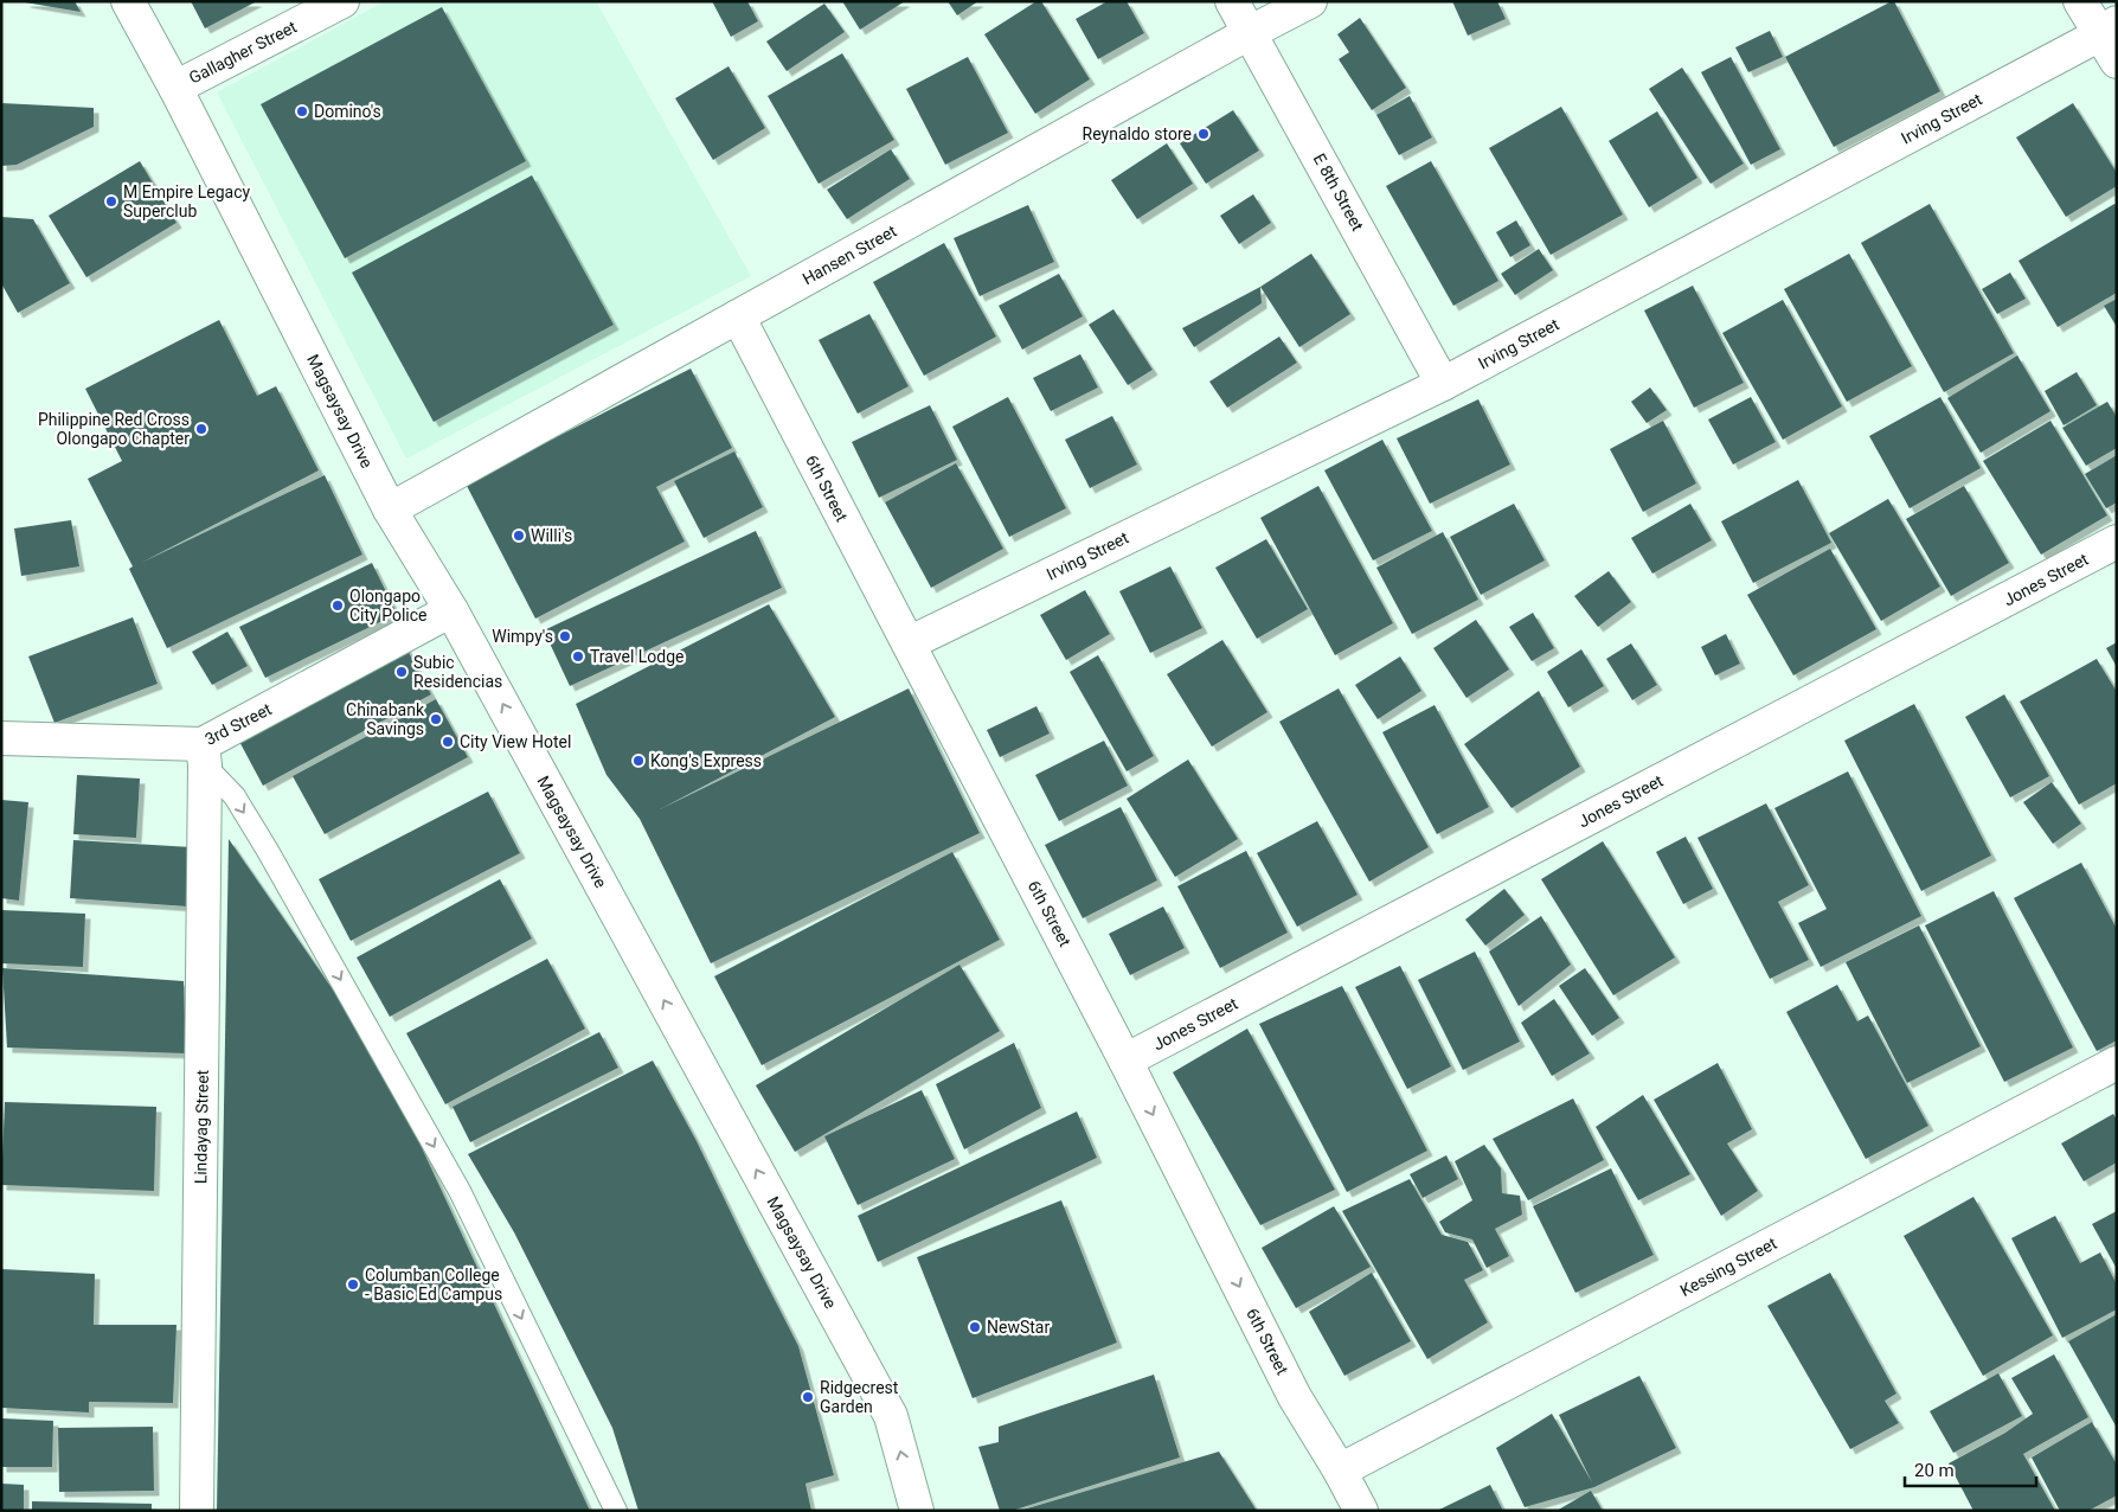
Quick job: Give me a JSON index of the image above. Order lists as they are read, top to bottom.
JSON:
{
  "streets": {
    "street": [
      "Gallagher Street",
      "Irving Street",
      "E 8th Street",
      "Hansen Street",
      "Magsaysay Drive",
      "6th Street",
      "Jones Street",
      "3rd Street",
      "Lindayag Street",
      "Kessing Street"
    ]
  },
  "crossings": [
    ["Gallagher Street", "Magsaysay Drive"],
    ["Irving Street", "E 8th Street"],
    ["Irving Street", "6th Street"],
    ["E 8th Street", "Hansen Street"],
    ["Hansen Street", "Magsaysay Drive"],
    ["Hansen Street", "6th Street"],
    ["Magsaysay Drive", "3rd Street"],
    ["6th Street", "Jones Street"],
    ["6th Street", "Kessing Street"],
    ["3rd Street", "Lindayag Street"]
  ],
  "one_way": ["Magsaysay Drive"],
  "places": [
    "Domino's",
    "Reynaldo store",
    "M Empire Legacy Superclub",
    "Philippine Red Cross Olongapo Chapter",
    "Willi's",
    "Olongapo City Police",
    "Wimpy's",
    "Travel Lodge",
    "Subic Residencias",
    "Chinabank Savings",
    "City View Hotel",
    "Kong's Express",
    "Columban College - Basic Ed Campus",
    "NewStar",
    "Ridgecrest Garden"
  ],
  "scale_bar": "20 m"
}
